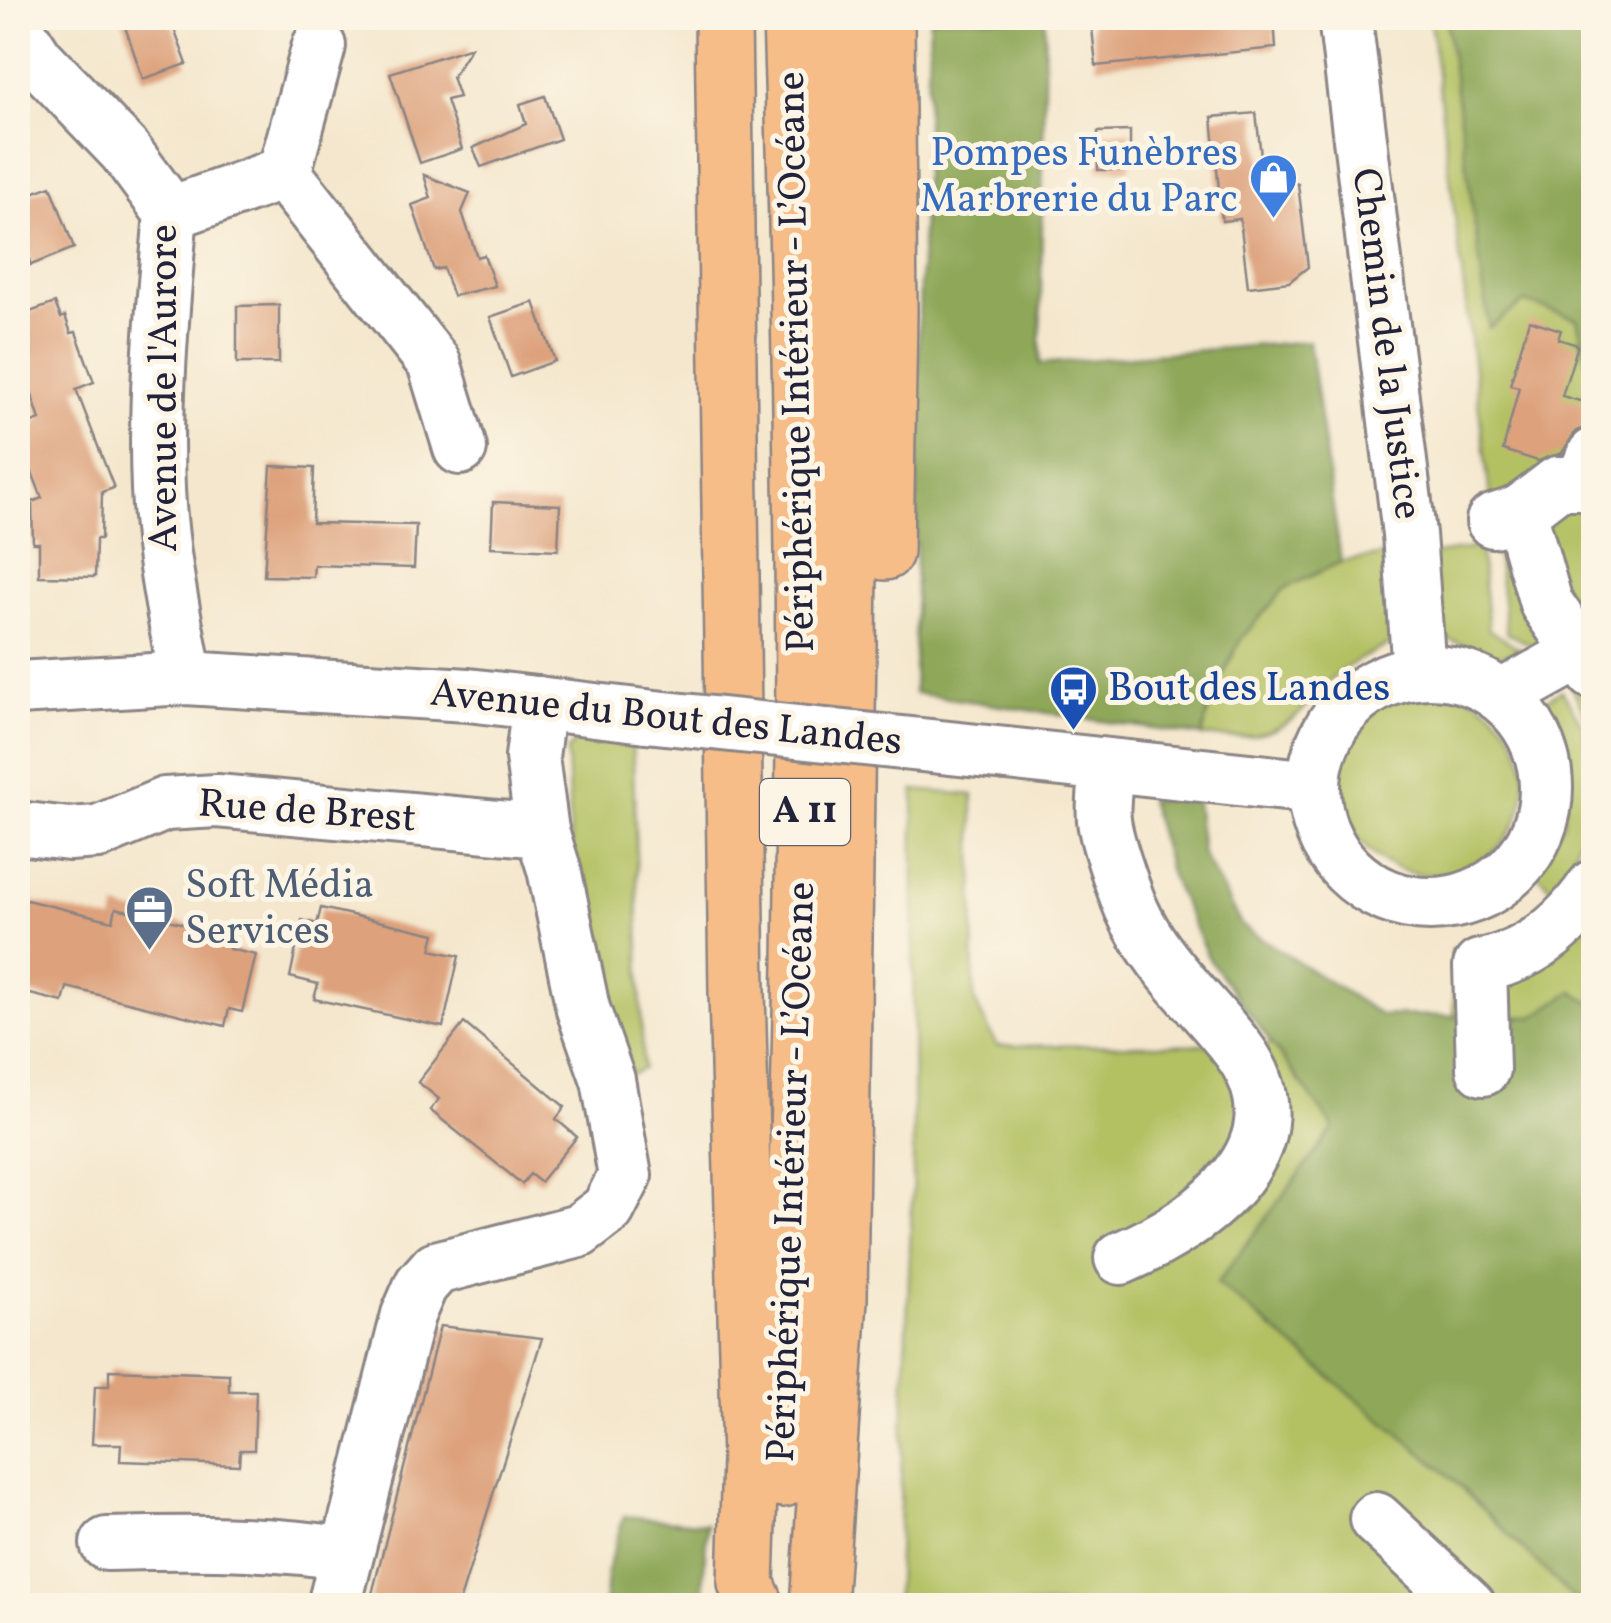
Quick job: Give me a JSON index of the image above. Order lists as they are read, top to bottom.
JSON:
{
  "streets": {
    "highway": ["Périphérique Intérieur - L’Océane", "A 11"],
    "street": [
      "Chemin de la Justice",
      "Avenue de l'Aurore",
      "Avenue du Bout des Landes",
      "Rue de Brest"
    ]
  },
  "crossings": [
    ["Chemin de la Justice", "Avenue du Bout des Landes"],
    ["Avenue de l'Aurore", "Avenue du Bout des Landes"]
  ],
  "places": {
    "shop": ["Pompes Funèbres Marbrerie du Parc"],
    "bus stop": ["Bout des Landes"],
    "office": ["Soft Média Services"]
  }
}
